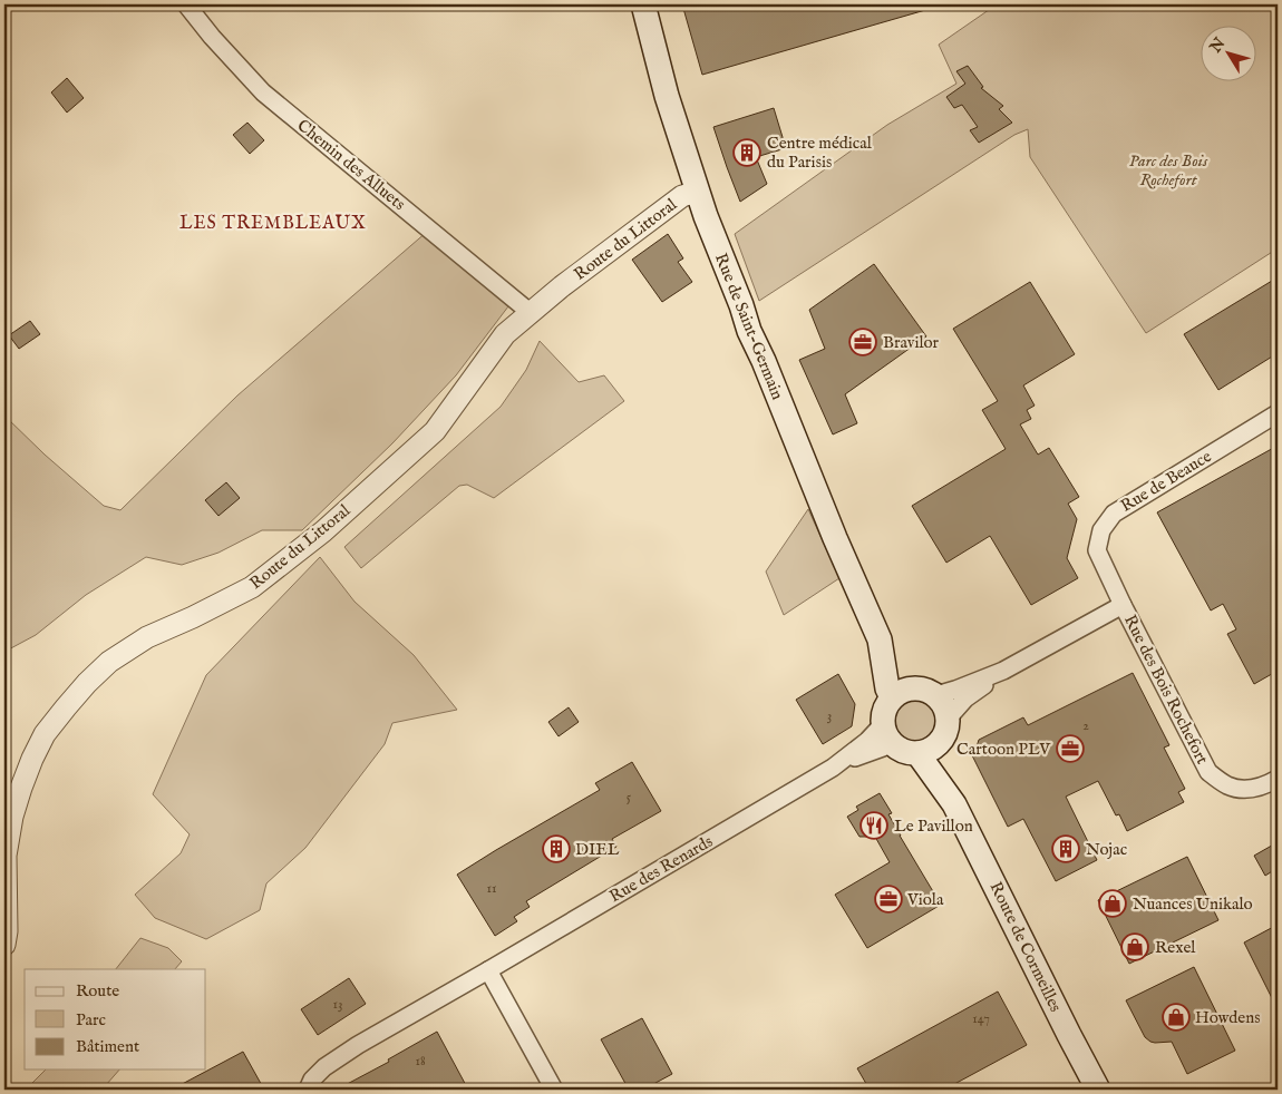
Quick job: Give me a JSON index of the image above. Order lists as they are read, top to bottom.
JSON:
{
  "streets": {
    "main road": ["Rue de Saint-Germain", "Route de Cormeilles"],
    "street": [
      "Chemin des Alluets",
      "Route du Littoral",
      "Rue de Beauce",
      "Rue des Bois Rochefort",
      "Rue des Renards"
    ]
  },
  "crossings": [
    ["Chemin des Alluets", "Route du Littoral"],
    ["Route du Littoral", "Rue de Saint-Germain"],
    ["Rue de Saint-Germain", "Rue des Bois Rochefort"],
    ["Rue de Saint-Germain", "Rue des Renards"],
    ["Rue de Saint-Germain", "Route de Cormeilles"],
    ["Rue de Beauce", "Rue des Bois Rochefort"],
    ["Rue des Bois Rochefort", "Rue des Renards"],
    ["Rue des Bois Rochefort", "Route de Cormeilles"],
    ["Rue des Renards", "Route de Cormeilles"]
  ],
  "districts": ["LES TREMBLEAUX"],
  "parks": ["Parc des Bois Rochefort"],
  "places": {
    "building": ["Centre médical du Parisis", "DIEL", "Nojac"],
    "office": ["Bravilor", "Cartoon PLV", "Viola"],
    "restaurant": ["Le Pavillon"],
    "shop": ["Nuances Unikalo", "Rexel", "Howdens"]
  },
  "house_numbers": [
    "3",
    "2",
    "5",
    "11",
    "13",
    "147",
    "18"
  ],
  "legend": ["Route", "Parc", "Bâtiment"],
  "north": "top left"
}
